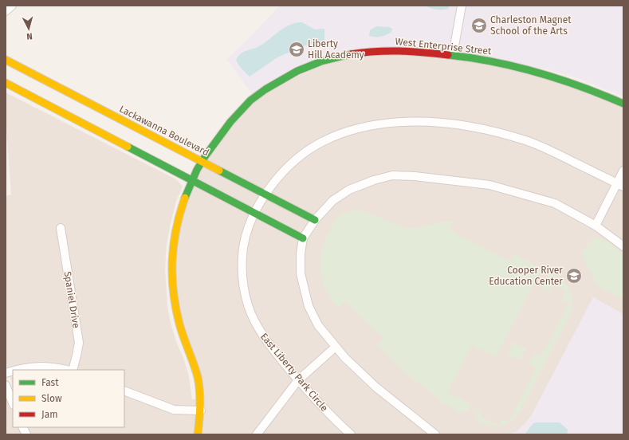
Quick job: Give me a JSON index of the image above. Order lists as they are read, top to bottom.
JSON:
{
  "streets": {
    "street": [
      "West Enterprise Street",
      "Lackawanna Boulevard",
      "Spaniel Drive",
      "East Liberty Park Circle"
    ]
  },
  "crossings": [
    ["West Enterprise Street", "Lackawanna Boulevard"],
    ["Lackawanna Boulevard", "East Liberty Park Circle"]
  ],
  "places": {
    "school or university": ["Charleston Magnet School of the Arts", "Liberty Hill Academy", "Cooper River Education Center"]
  },
  "legend": ["Fast", "Slow", "Jam"],
  "north": "bottom"
}
